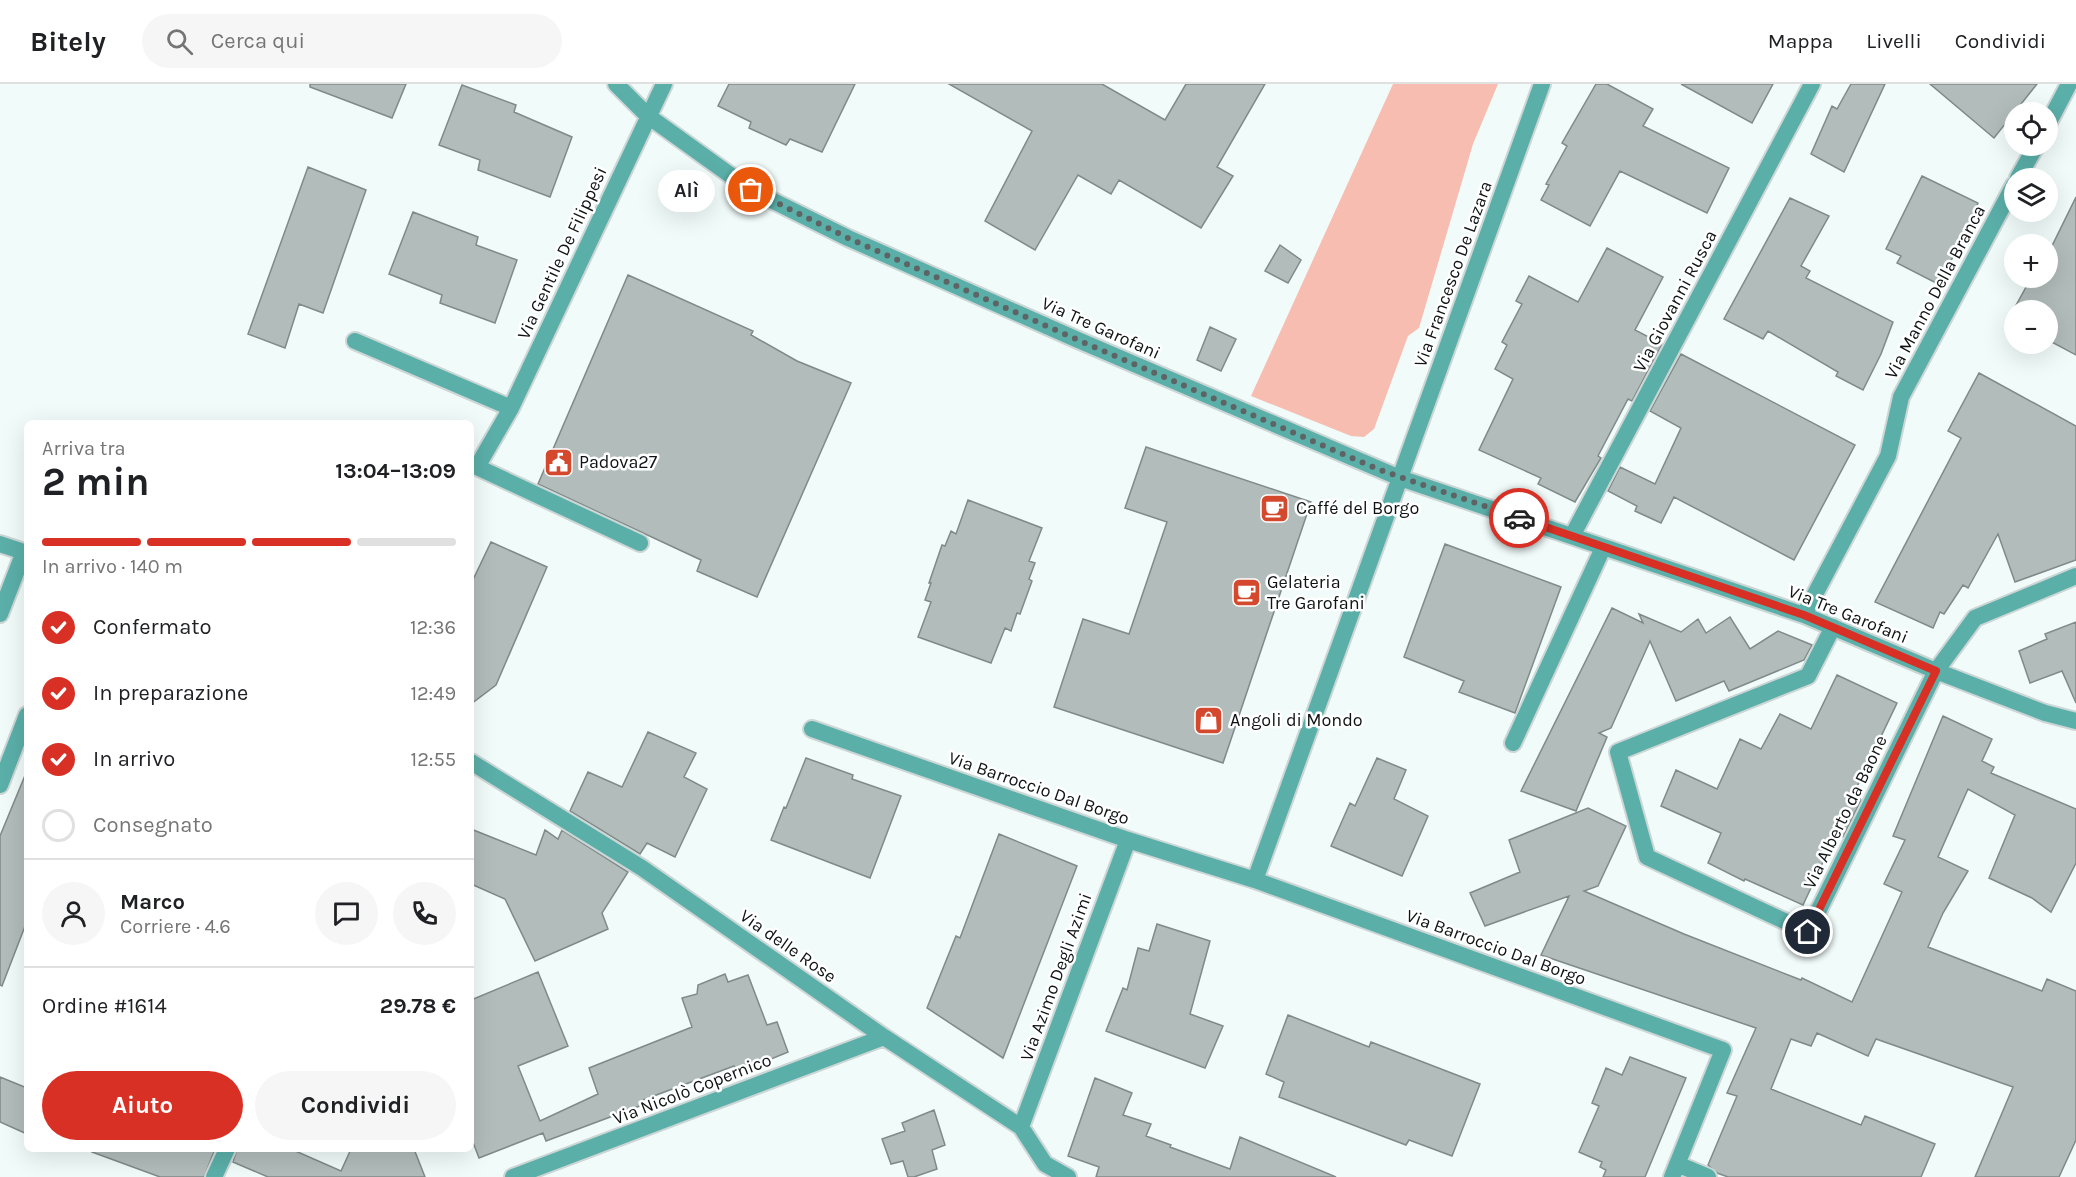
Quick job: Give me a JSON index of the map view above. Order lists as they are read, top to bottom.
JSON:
{
  "streets": {
    "street": [
      "Via Gentile De Filippesi",
      "Via Francesco De Lazara",
      "Via Manno Della Branca",
      "Via Giovanni Rusca",
      "Via Tre Garofani",
      "Via Barroccio Dal Borgo",
      "Via Alberto da Baone",
      "Via delle Rose",
      "Via Azimo Degli Azimi",
      "Via Nicolò Copernico"
    ]
  },
  "crossings": [
    ["Via Gentile De Filippesi", "Via Tre Garofani"],
    ["Via Francesco De Lazara", "Via Tre Garofani"],
    ["Via Manno Della Branca", "Via Tre Garofani"],
    ["Via Giovanni Rusca", "Via Tre Garofani"],
    ["Via Tre Garofani", "Via Alberto da Baone"],
    ["Via Barroccio Dal Borgo", "Via Azimo Degli Azimi"],
    ["Via delle Rose", "Via Azimo Degli Azimi"],
    ["Via delle Rose", "Via Nicolò Copernico"]
  ],
  "places": {
    "other": ["Alì"],
    "public building": ["Padova27"],
    "cafe": ["Caffé del Borgo", "Gelateria Tre Garofani"],
    "shop": ["Angoli di Mondo"]
  },
  "page": {
    "header": "Bitely",
    "search": "Cerca qui",
    "nav": ["Mappa", "Livelli", "Condividi"],
    "map_buttons": ["+", "−"],
    "bubble": "Alì",
    "heading": ["2 min", "Arriva tra", "13:04–13:09"],
    "panel": [
      "Marco",
      "Corriere · 4.6",
      "Ordine #1614",
      "29.78 €"
    ],
    "bar": "In arrivo · 140 m",
    "list": [
      ["Confermato", "12:36"],
      ["In preparazione", "12:49"],
      ["In arrivo", "12:55"],
      "Consegnato"
    ],
    "buttons": ["Aiuto", "Condividi"]
  }
}
